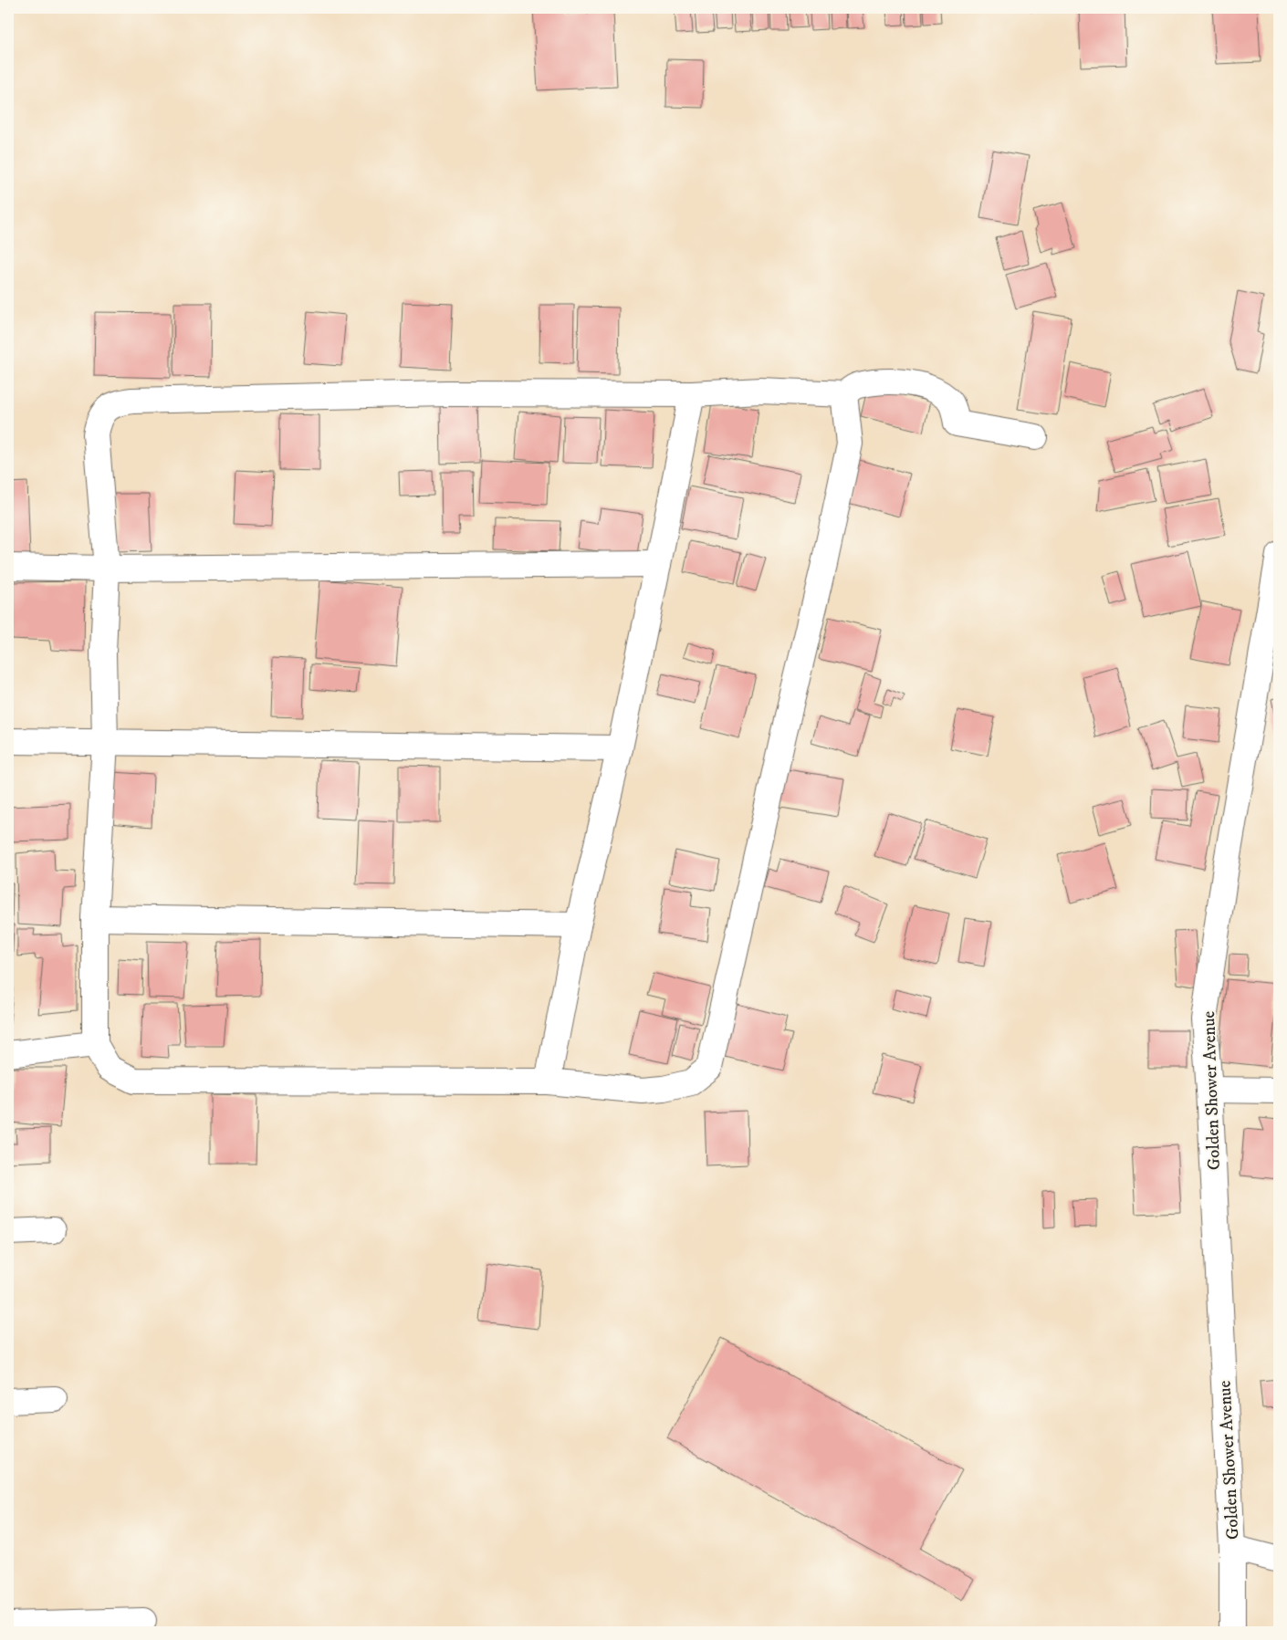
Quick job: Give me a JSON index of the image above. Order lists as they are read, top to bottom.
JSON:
{
  "streets": {
    "street": ["Golden Shower Avenue"]
  }
}
